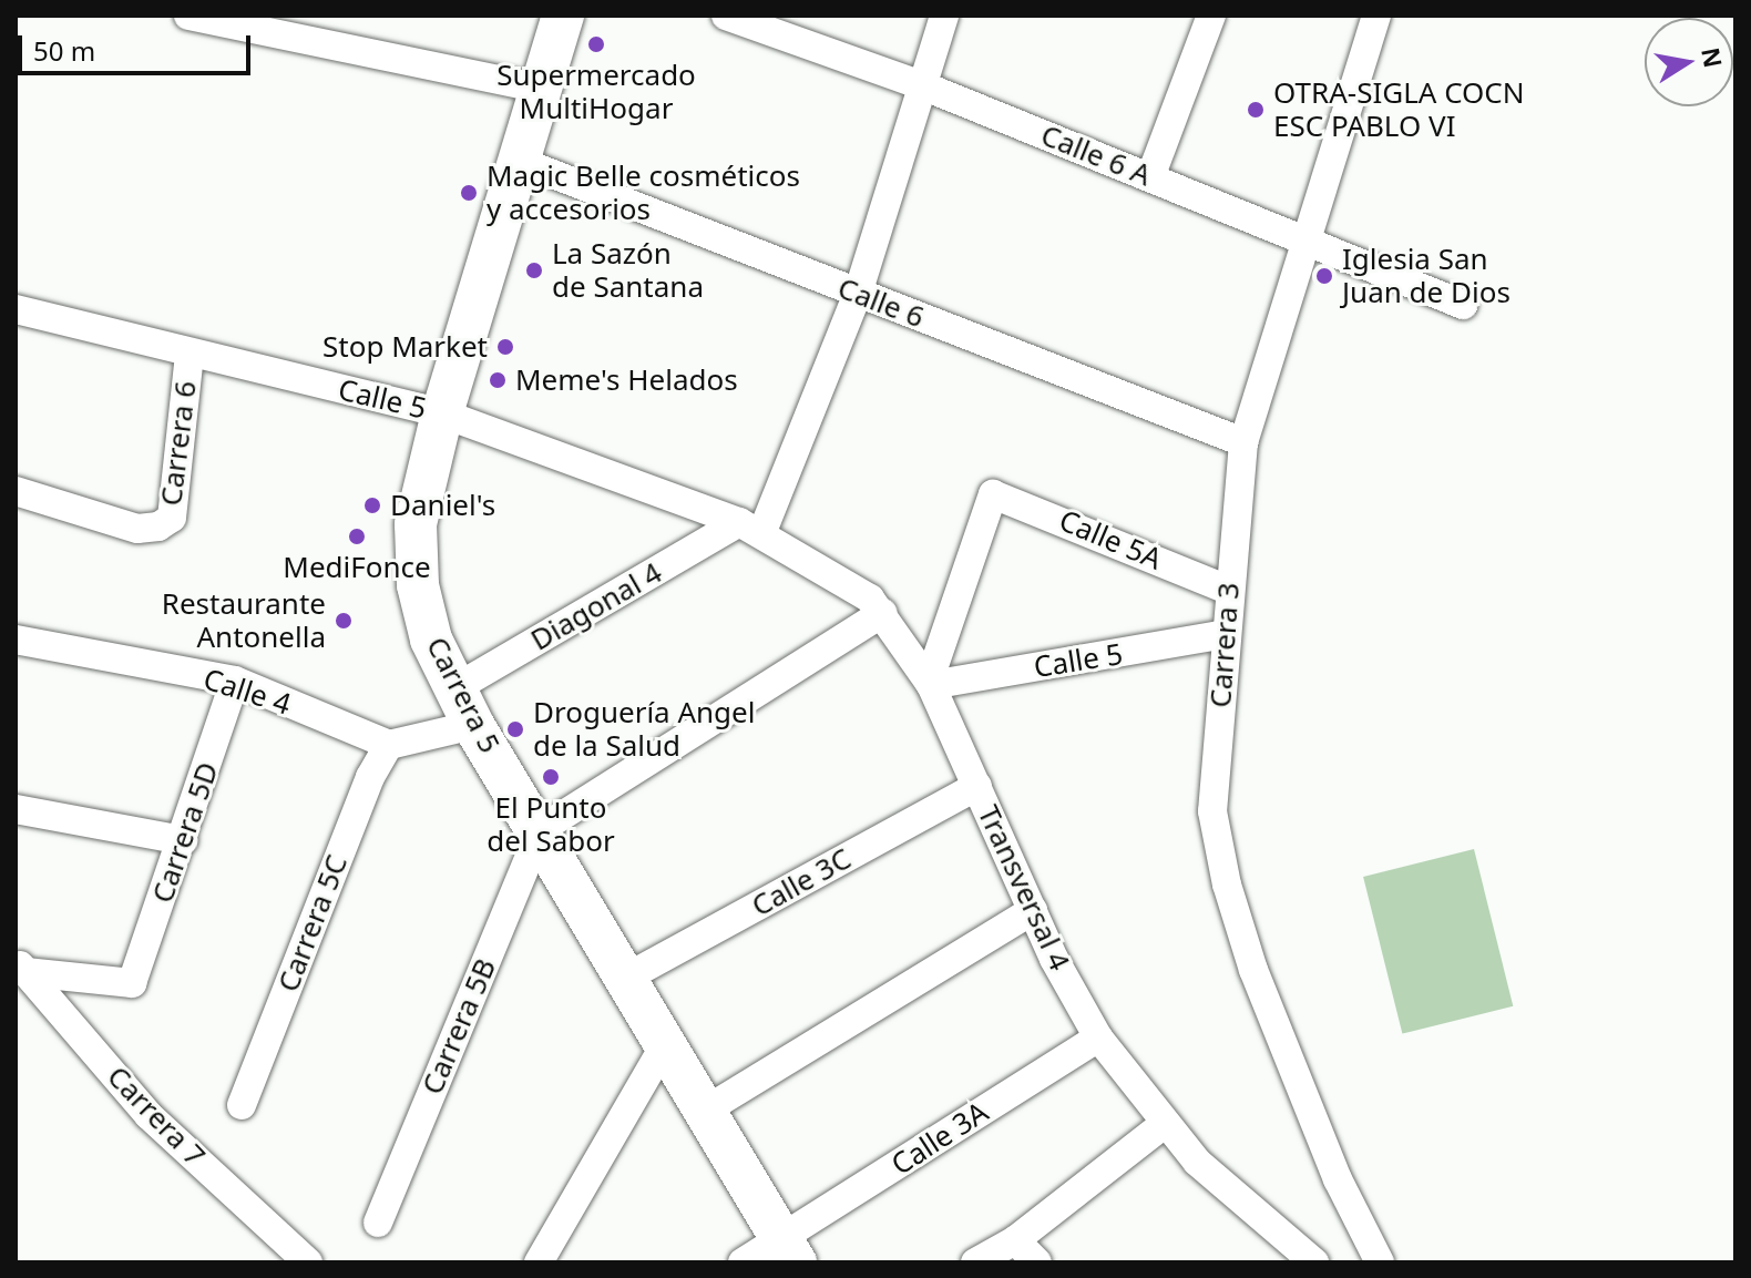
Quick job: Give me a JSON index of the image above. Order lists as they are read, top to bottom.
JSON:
{
  "streets": {
    "street": [
      "Calle 6 A",
      "Calle 6",
      "Calle 5",
      "Carrera 6",
      "Calle 5A",
      "Diagonal 4",
      "Carrera 3",
      "Calle 4",
      "Carrera 5",
      "Carrera 5D",
      "Calle 3C",
      "Transversal 4",
      "Carrera 5C",
      "Carrera 5B",
      "Carrera 7",
      "Calle 3A"
    ]
  },
  "crossings": [
    ["Calle 6 A", "Carrera 3"],
    ["Calle 6", "Carrera 3"],
    ["Calle 6", "Carrera 5"],
    ["Calle 5", "Carrera 6"],
    ["Calle 5", "Calle 5A"],
    ["Calle 5", "Diagonal 4"],
    ["Calle 5", "Carrera 3"],
    ["Calle 5", "Carrera 5"],
    ["Calle 5", "Transversal 4"],
    ["Calle 5A", "Carrera 3"],
    ["Calle 5A", "Transversal 4"],
    ["Diagonal 4", "Carrera 5"],
    ["Diagonal 4", "Transversal 4"],
    ["Calle 4", "Carrera 5D"],
    ["Calle 4", "Carrera 5C"],
    ["Carrera 5", "Calle 3C"],
    ["Carrera 5", "Carrera 5B"],
    ["Carrera 5", "Calle 3A"],
    ["Carrera 5D", "Carrera 7"],
    ["Calle 3C", "Transversal 4"],
    ["Transversal 4", "Calle 3A"]
  ],
  "places": [
    "Supermercado MultiHogar",
    "OTRA-SIGLA COCN ESC PABLO VI",
    "Magic Belle cosméticos y accesorios",
    "La Sazón de Santana",
    "Iglesia San Juan de Dios",
    "Stop Market",
    "Meme's Helados",
    "Daniel's",
    "MediFonce",
    "Restaurante Antonella",
    "Droguería Angel de la Salud",
    "El Punto del Sabor"
  ],
  "scale_bar": "50 m",
  "north": "right"
}
